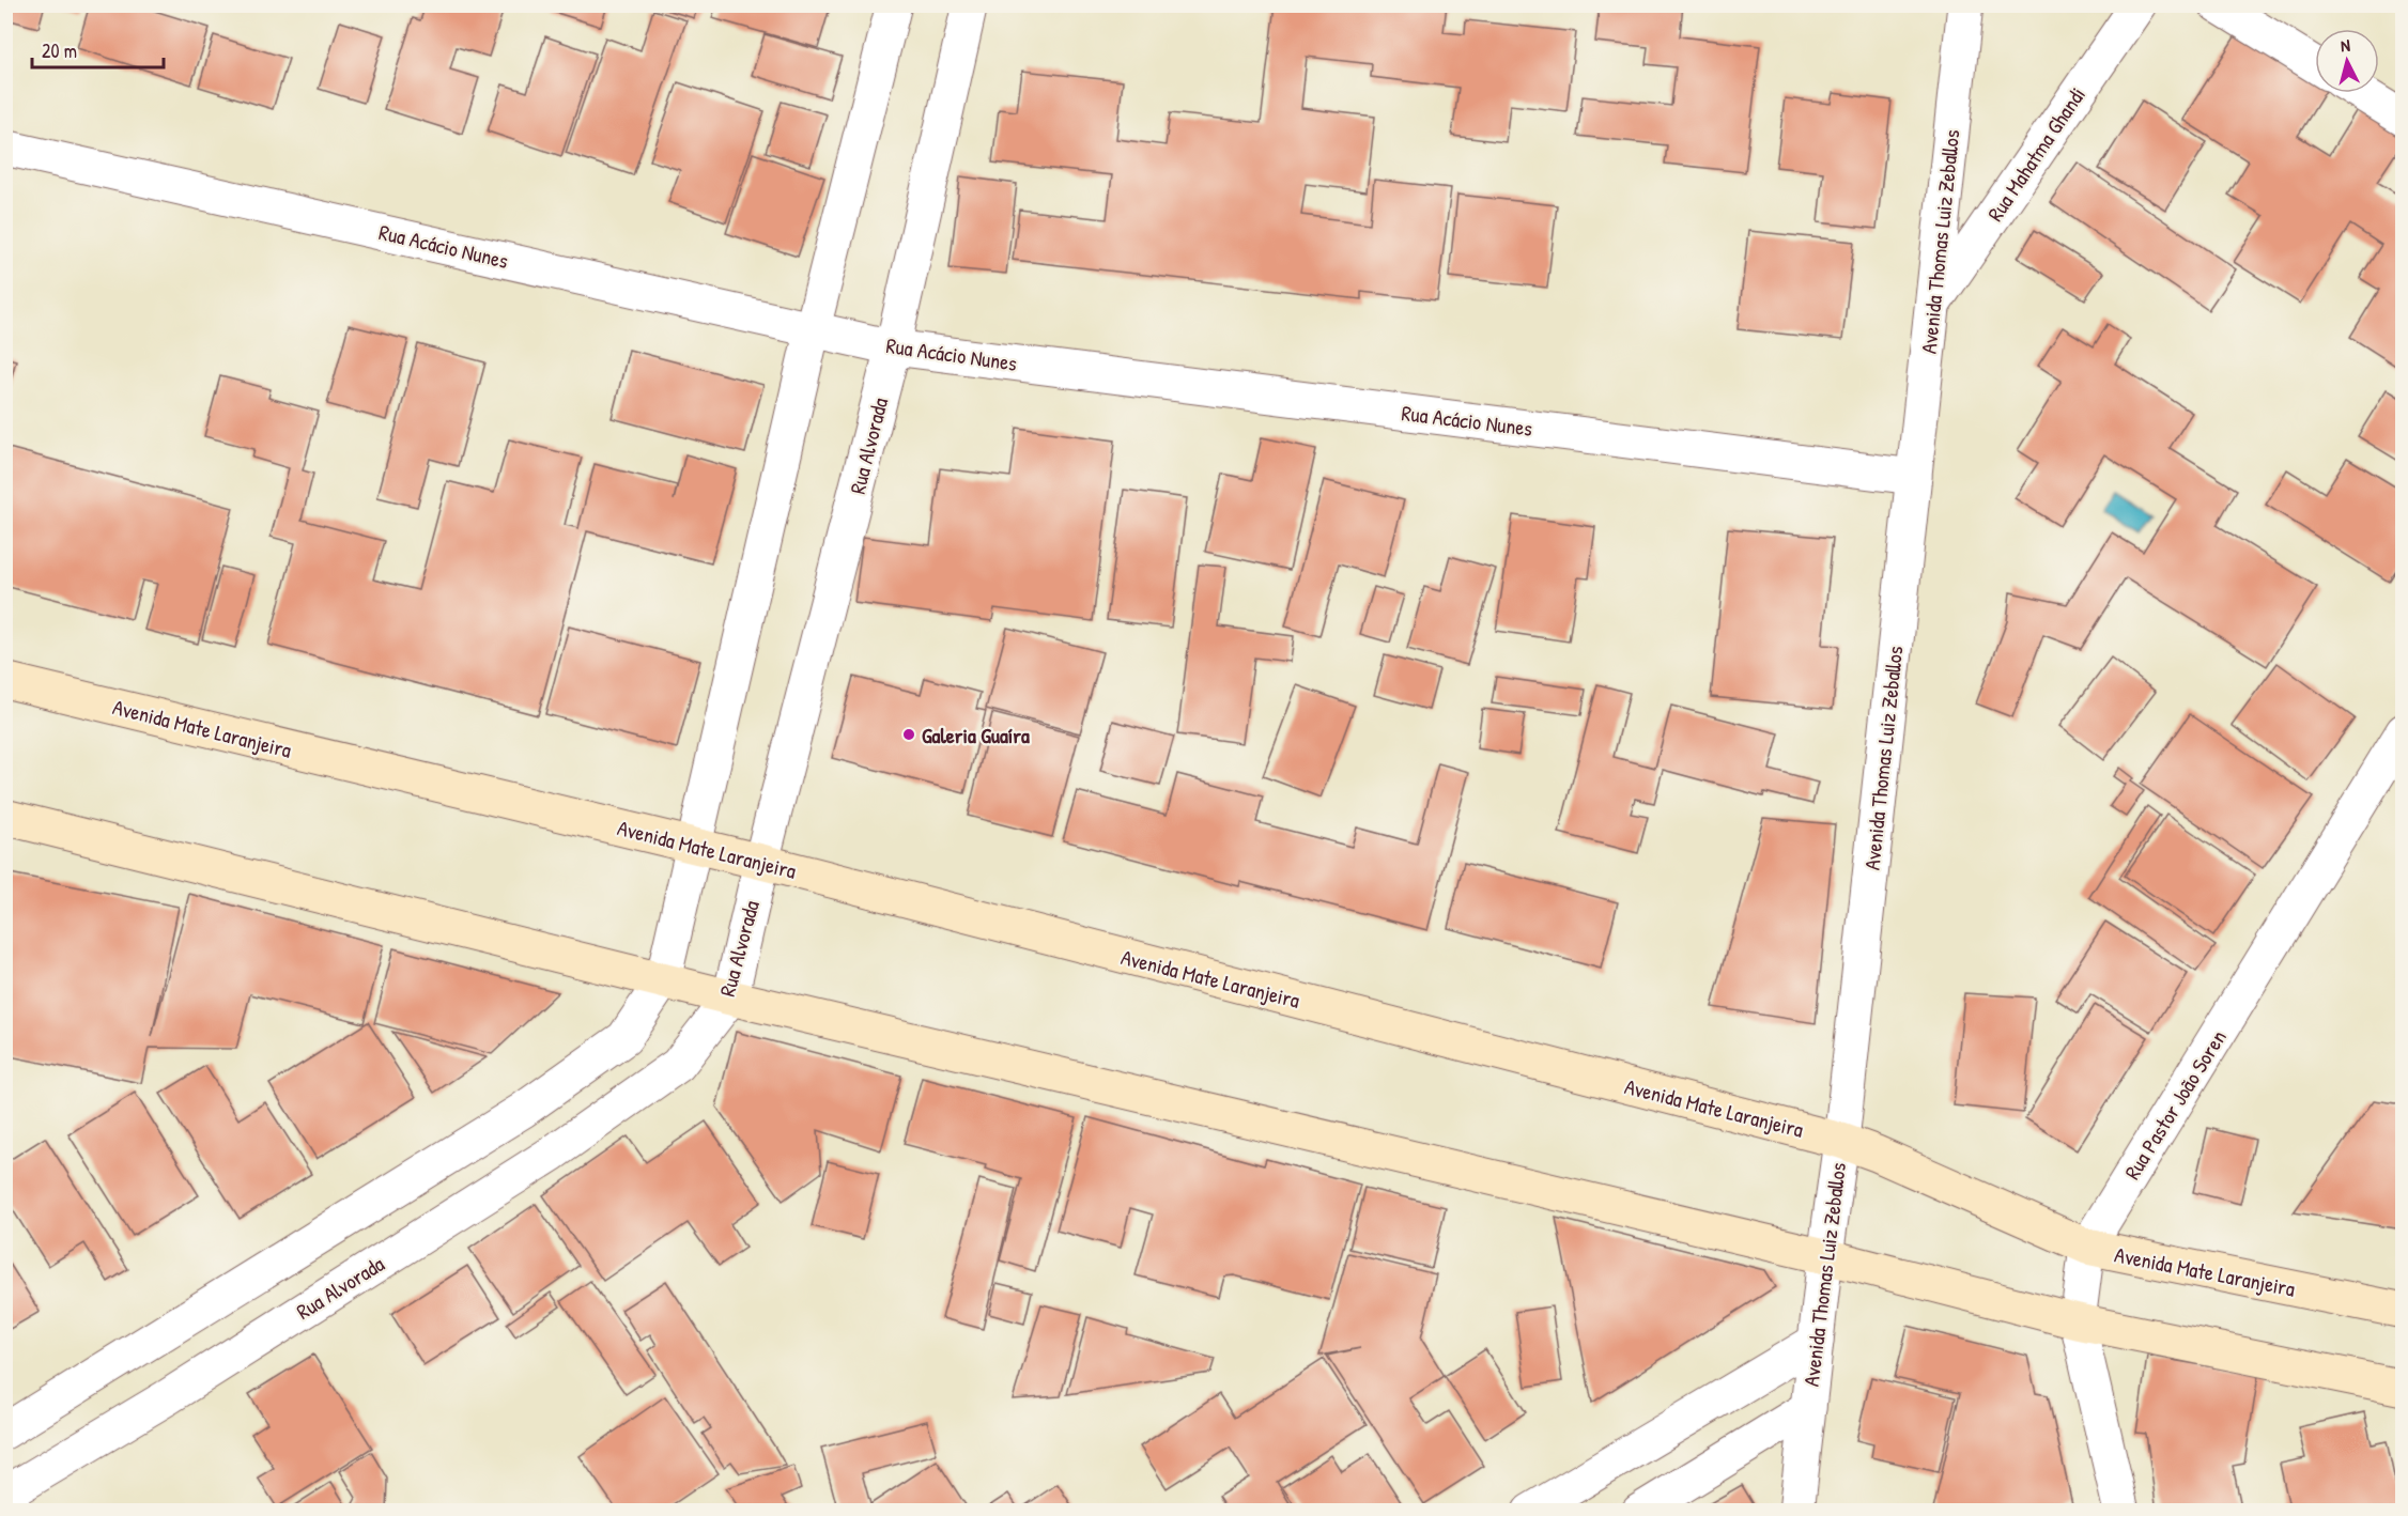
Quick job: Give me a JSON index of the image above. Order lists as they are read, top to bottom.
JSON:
{
  "streets": {
    "main road": ["Avenida Mate Laranjeira"],
    "street": [
      "Rua Mahatma Ghandi",
      "Avenida Thomas Luiz Zeballos",
      "Rua Acácio Nunes",
      "Rua Alvorada",
      "Rua Pastor João Soren"
    ]
  },
  "crossings": [
    ["Rua Mahatma Ghandi", "Avenida Thomas Luiz Zeballos"],
    ["Avenida Thomas Luiz Zeballos", "Rua Acácio Nunes"],
    ["Avenida Thomas Luiz Zeballos", "Avenida Mate Laranjeira"],
    ["Rua Acácio Nunes", "Rua Alvorada"],
    ["Rua Alvorada", "Avenida Mate Laranjeira"],
    ["Avenida Mate Laranjeira", "Rua Pastor João Soren"]
  ],
  "places": ["Galeria Guaíra"],
  "scale_bar": "20 m",
  "north": "top"
}
